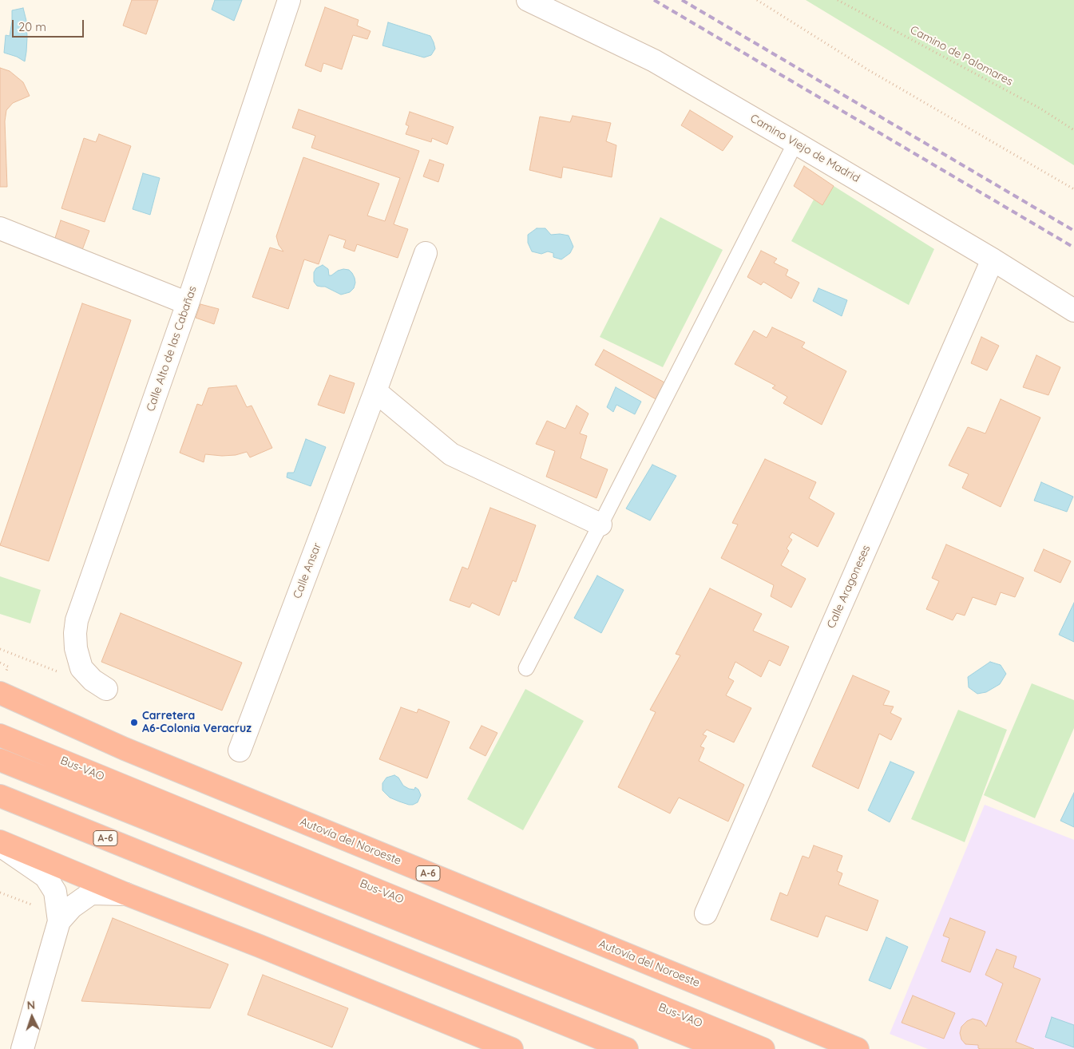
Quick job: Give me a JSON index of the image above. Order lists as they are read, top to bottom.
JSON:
{
  "streets": {
    "highway": ["Bus-VAO", "A-6", "Autovía del Noroeste"],
    "street": [
      "Camino Viejo de Madrid",
      "Calle Alto de las Cabañas",
      "Calle Ansar",
      "Calle Aragoneses"
    ],
    "path": ["Camino de Palomares"]
  },
  "crossings": [
    ["Camino Viejo de Madrid", "Calle Aragoneses"]
  ],
  "places": ["Carretera A6-Colonia Veracruz"],
  "scale_bar": "20 m",
  "north": "top"
}
